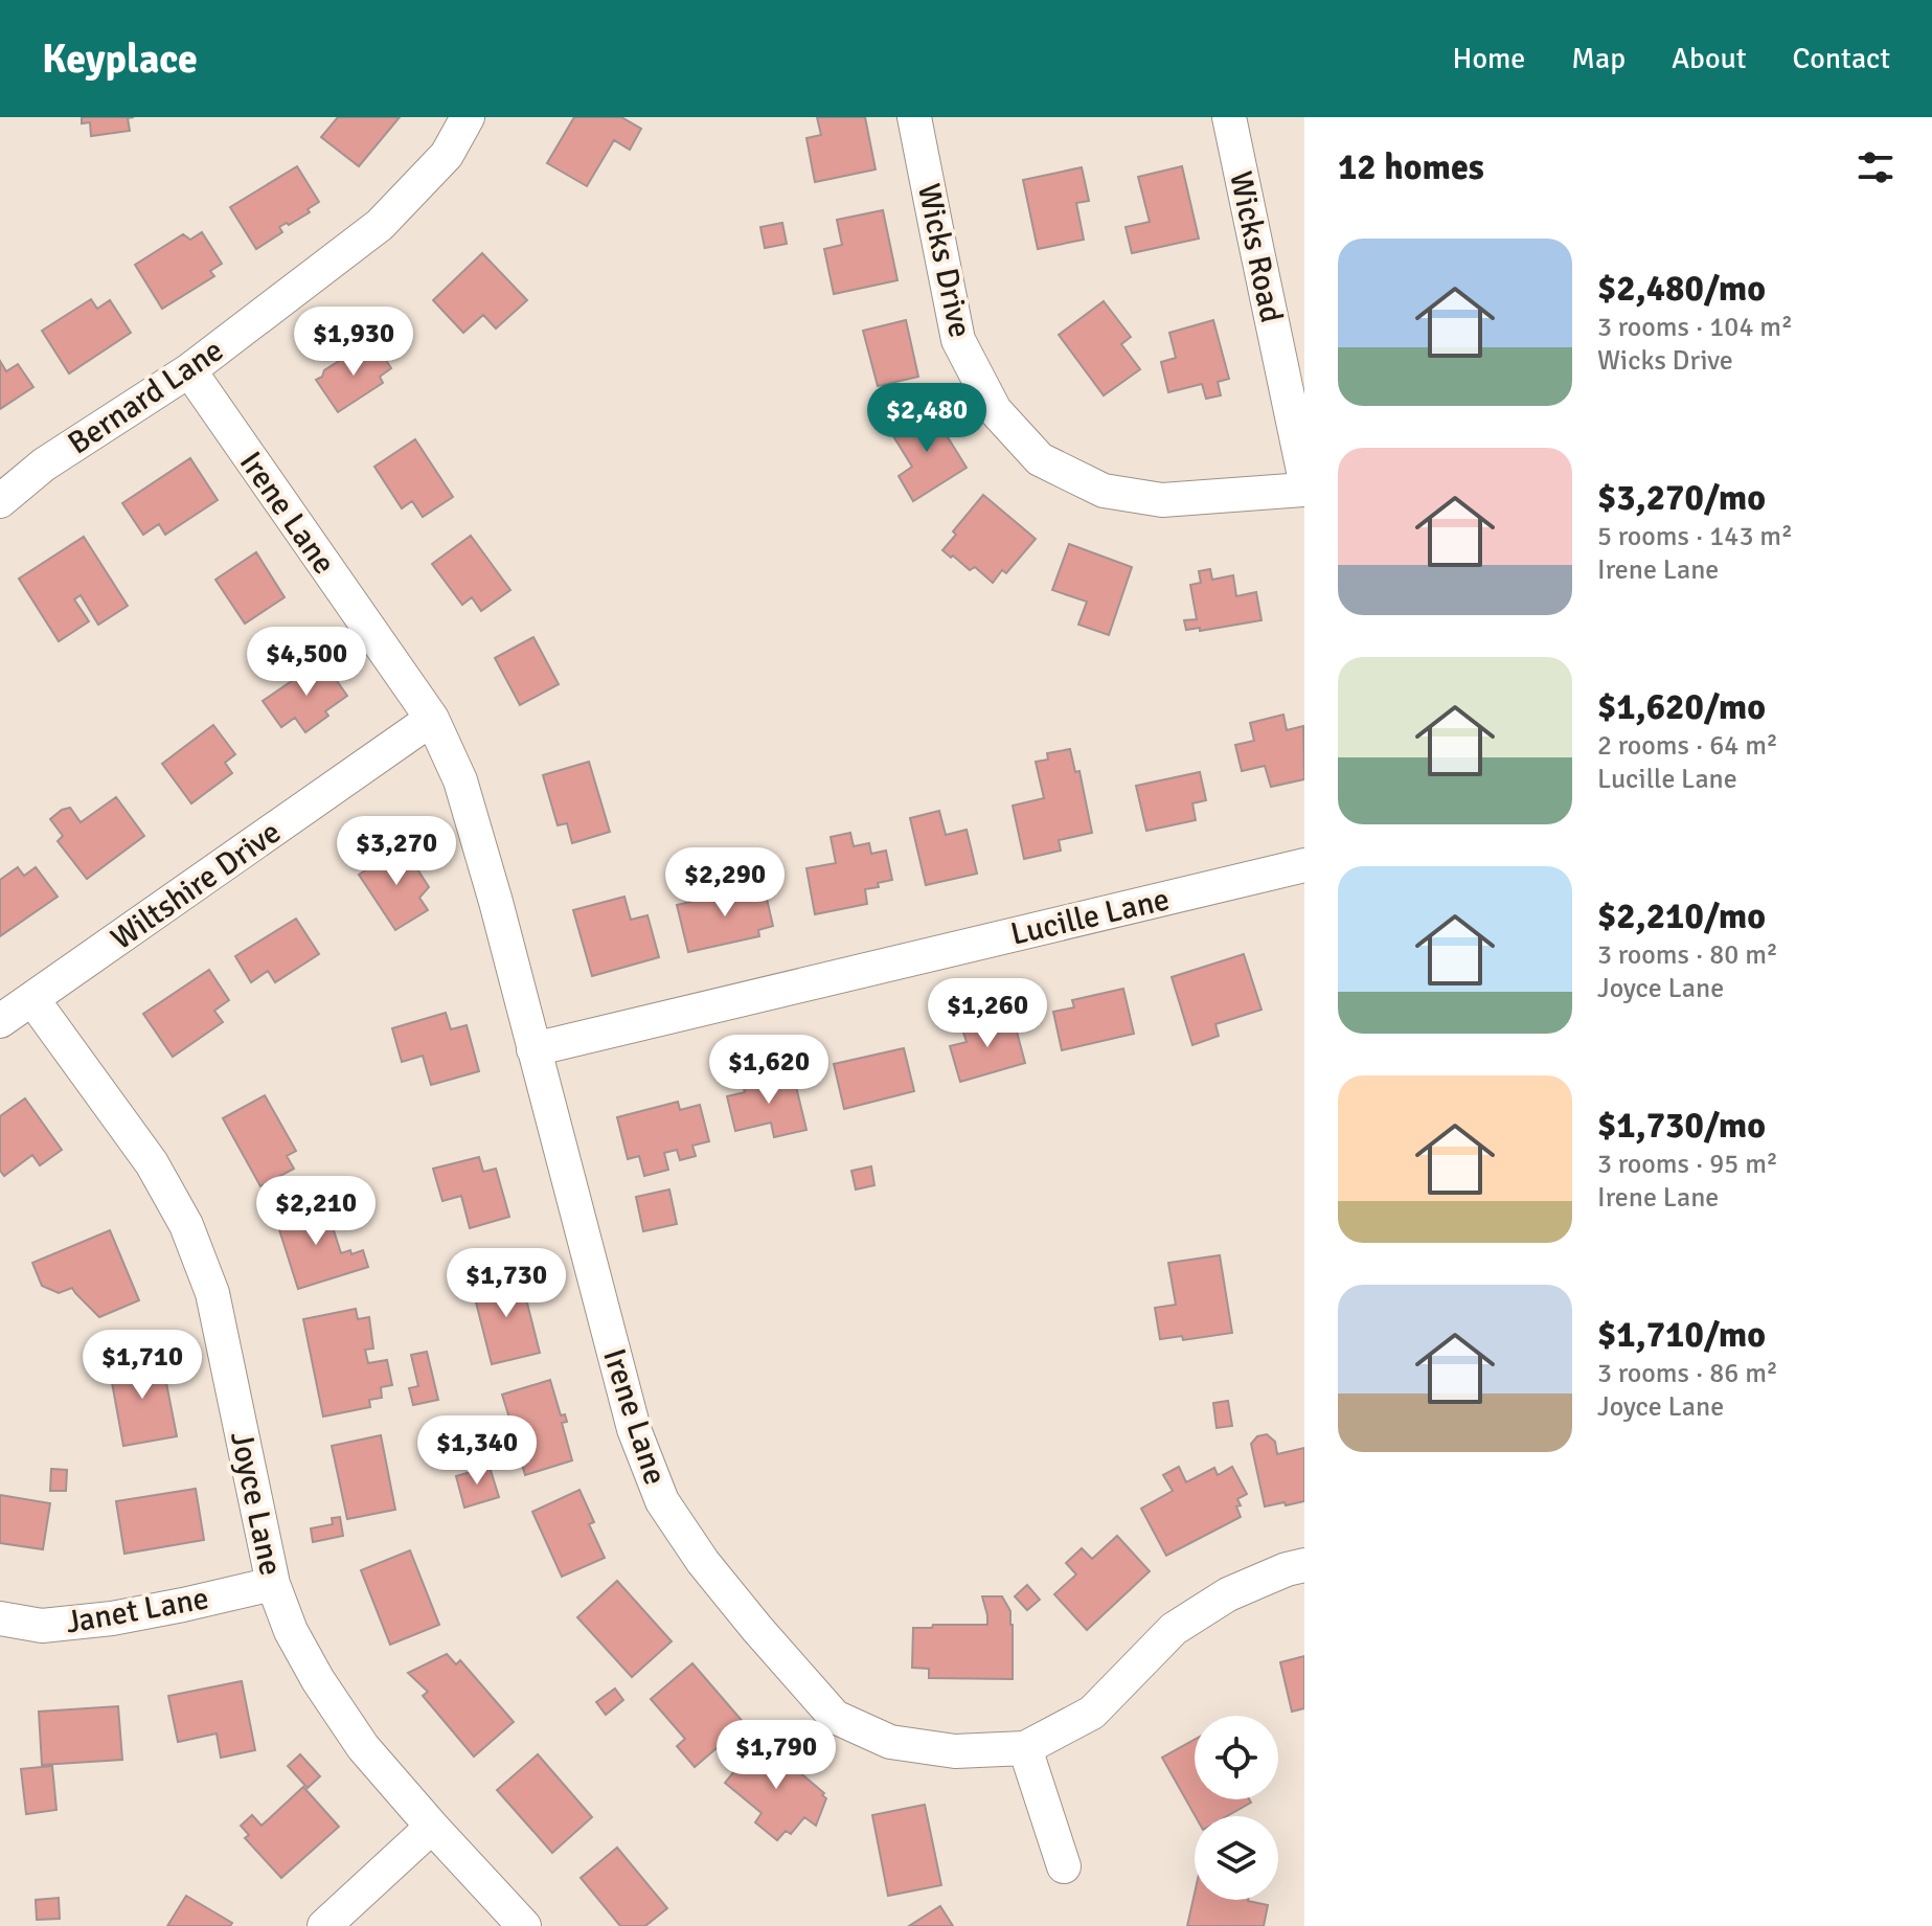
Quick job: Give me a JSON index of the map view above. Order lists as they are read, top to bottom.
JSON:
{
  "streets": {
    "street": [
      "Wicks Road",
      "Wicks Drive",
      "Bernard Lane",
      "Irene Lane",
      "Wiltshire Drive",
      "Lucille Lane",
      "Joyce Lane",
      "Janet Lane"
    ]
  },
  "crossings": [
    ["Bernard Lane", "Irene Lane"],
    ["Irene Lane", "Wiltshire Drive"],
    ["Irene Lane", "Lucille Lane"],
    ["Wiltshire Drive", "Joyce Lane"],
    ["Joyce Lane", "Janet Lane"]
  ],
  "page": {
    "header": "Keyplace",
    "nav": [
      "Home",
      "Map",
      "About",
      "Contact"
    ],
    "heading": "12 homes",
    "list": [
      {
        "name": "$2,480/mo",
        "note": "3 rooms · 104 m² · Wicks Drive"
      },
      {
        "name": "$3,270/mo",
        "note": "5 rooms · 143 m² · Irene Lane"
      },
      {
        "name": "$1,620/mo",
        "note": "2 rooms · 64 m² · Lucille Lane"
      },
      {
        "name": "$2,210/mo",
        "note": "3 rooms · 80 m² · Joyce Lane"
      },
      {
        "name": "$1,730/mo",
        "note": "3 rooms · 95 m² · Irene Lane"
      },
      {
        "name": "$1,710/mo",
        "note": "3 rooms · 86 m² · Joyce Lane"
      }
    ],
    "price": [
      "$1,930",
      "$2,480",
      "$4,500",
      "$3,270",
      "$2,290",
      "$1,260",
      "$1,620",
      "$2,210",
      "$1,730",
      "$1,710",
      "$1,340",
      "$1,790"
    ]
  }
}
